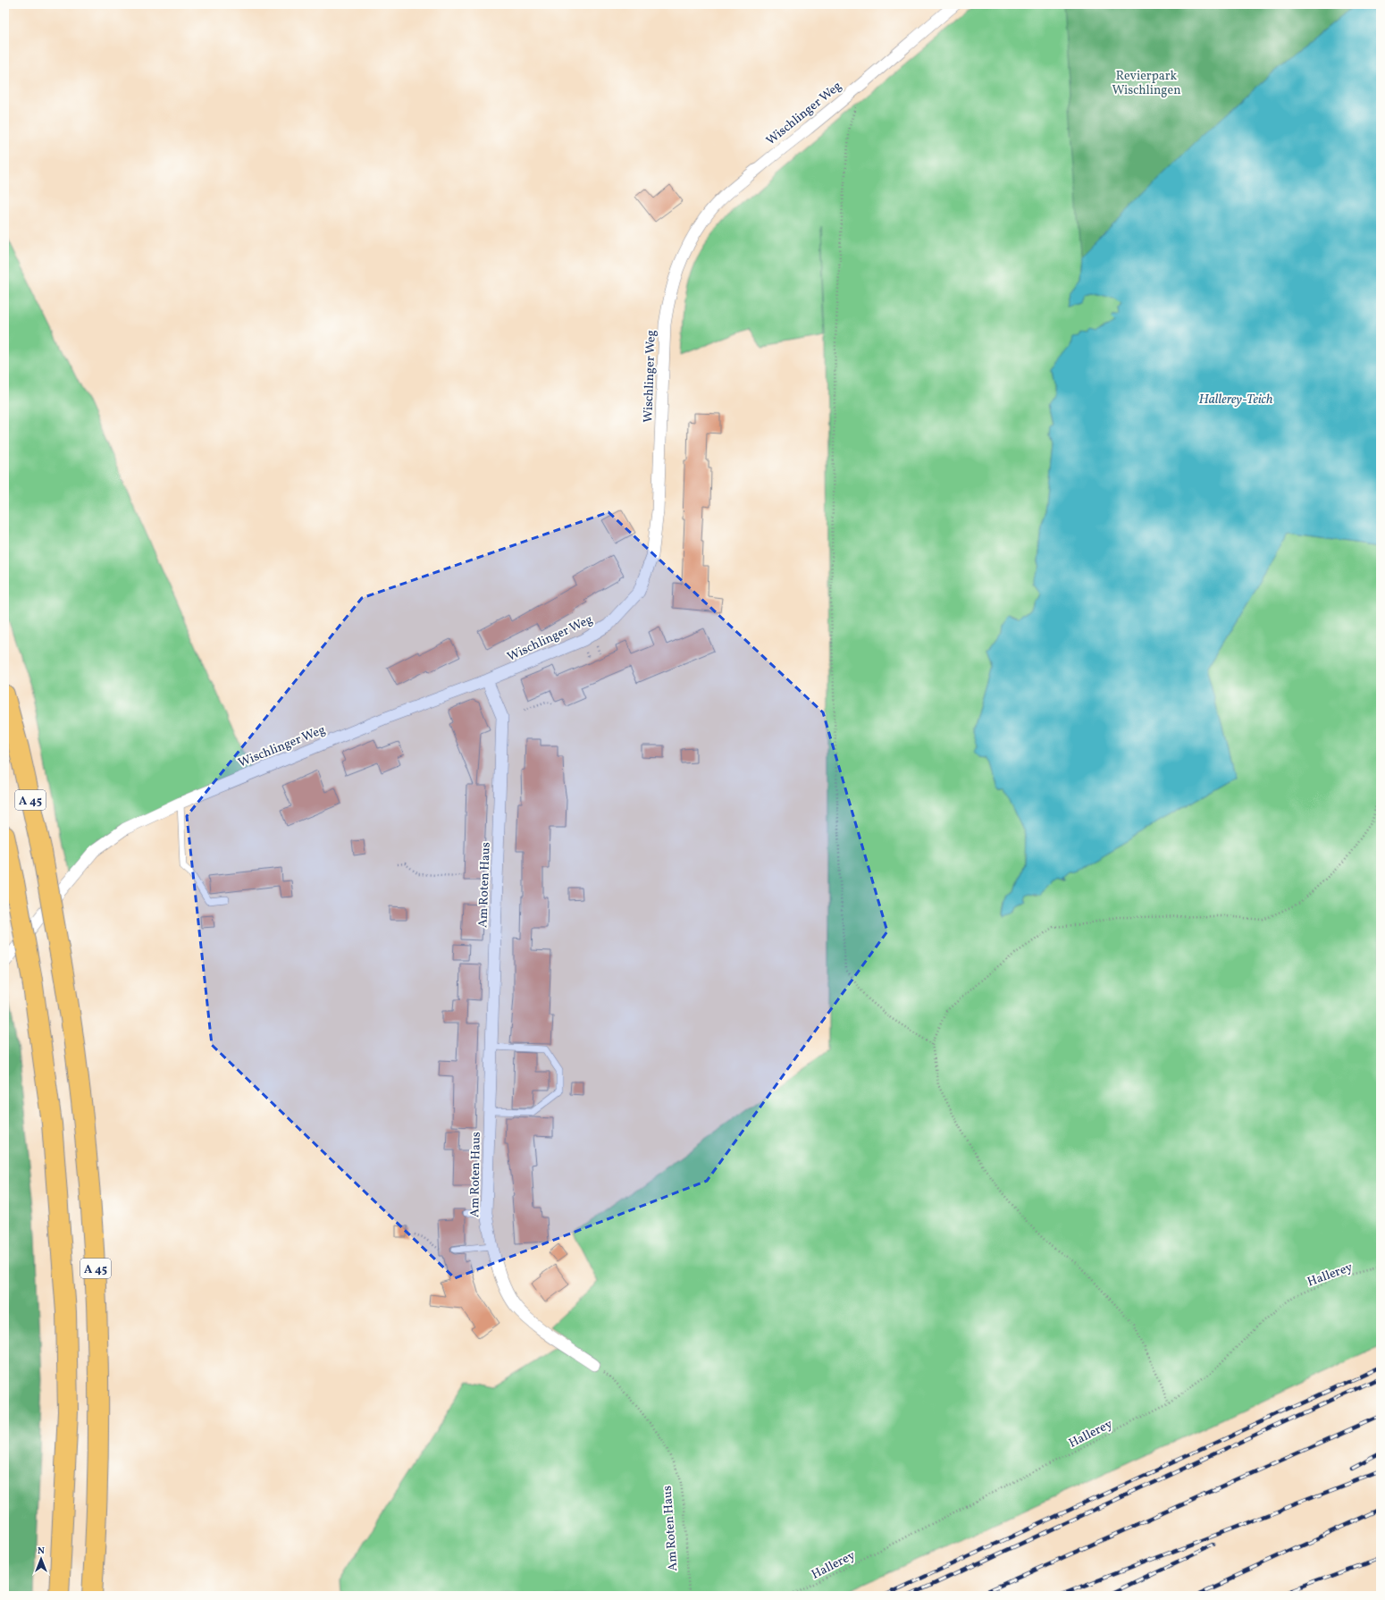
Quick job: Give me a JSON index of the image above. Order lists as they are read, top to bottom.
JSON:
{
  "streets": {
    "highway": ["A 45"],
    "street": ["Wischlinger Weg", "Am Roten Haus"],
    "path": ["Hallerey"]
  },
  "crossings": [
    ["Wischlinger Weg", "Am Roten Haus"]
  ],
  "water": ["Hallerey-Teich"],
  "parks": ["Revierpark Wischlingen"],
  "north": "top"
}
